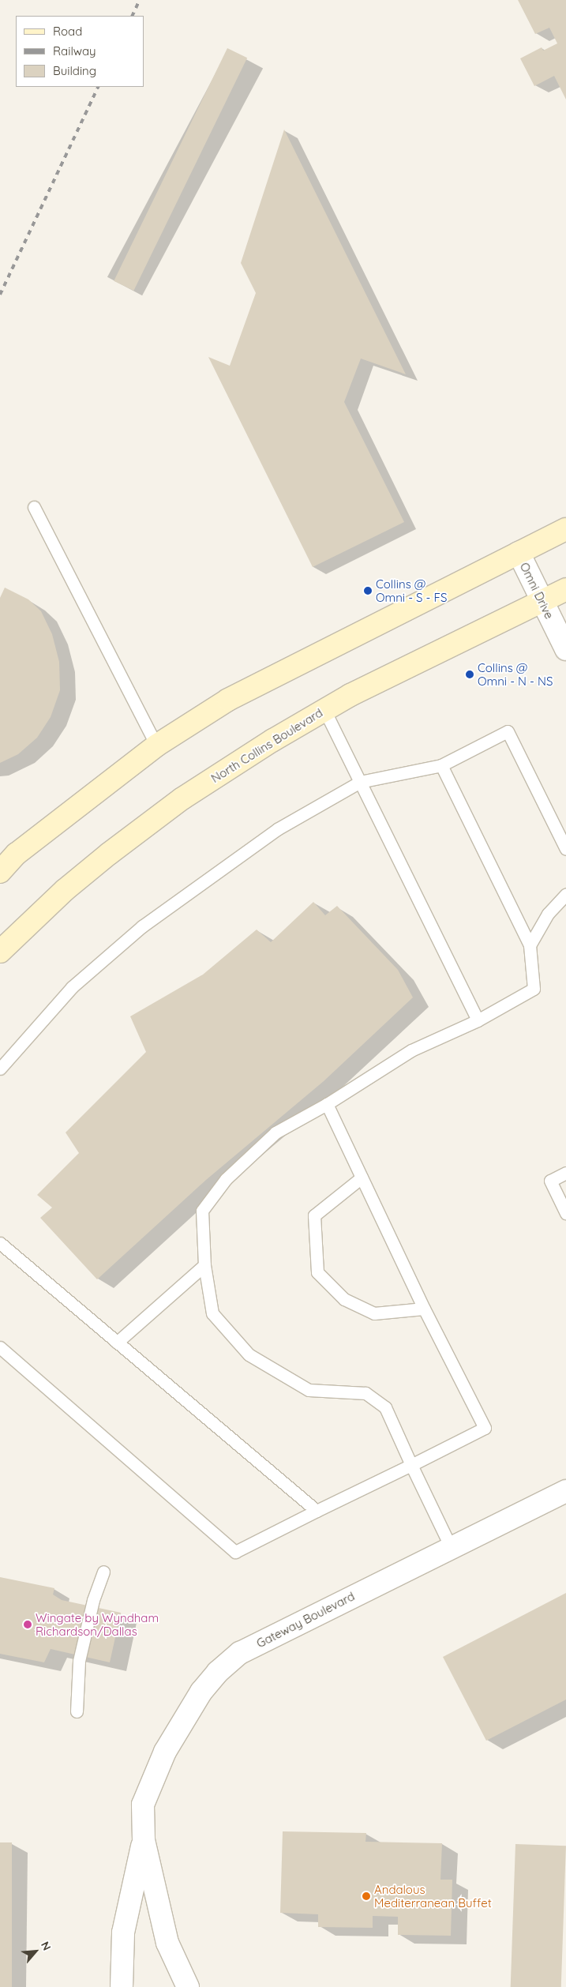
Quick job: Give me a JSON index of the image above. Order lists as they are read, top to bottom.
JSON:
{
  "streets": {
    "main road": ["North Collins Boulevard"],
    "street": ["Omni Drive", "Gateway Boulevard"]
  },
  "crossings": [
    ["Omni Drive", "North Collins Boulevard"]
  ],
  "places": [
    "Collins @ Omni - S - FS",
    "Collins @ Omni - N - NS",
    "Wingate by Wyndham Richardson/Dallas",
    "Andalous Mediterranean Buffet"
  ],
  "legend": ["Road", "Railway", "Building"],
  "north": "top right"
}
